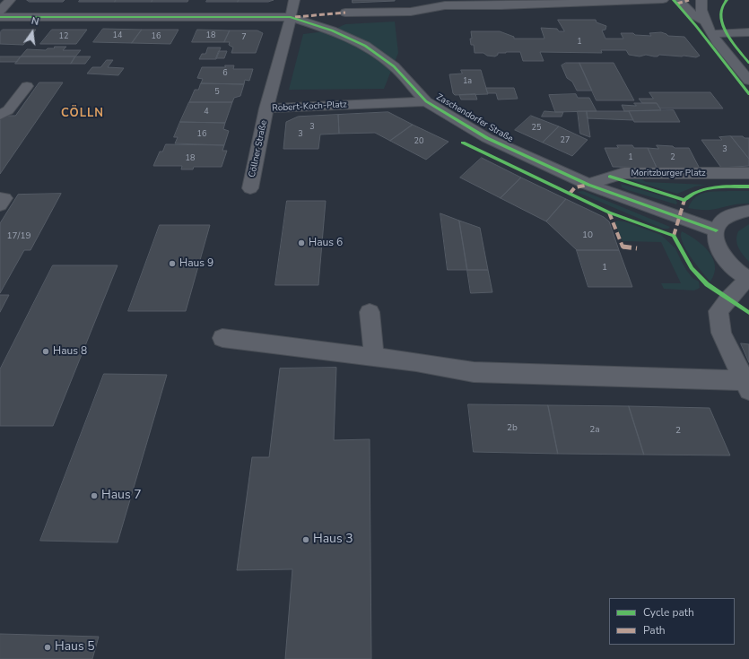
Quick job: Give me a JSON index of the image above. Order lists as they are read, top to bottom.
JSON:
{
  "streets": {
    "street": [
      "Robert-Koch-Platz",
      "Zaschendorfer Straße",
      "Cöllner Straße",
      "Moritzburger Platz"
    ]
  },
  "crossings": [
    ["Robert-Koch-Platz", "Zaschendorfer Straße"],
    ["Robert-Koch-Platz", "Cöllner Straße"],
    ["Zaschendorfer Straße", "Moritzburger Platz"]
  ],
  "districts": ["CÖLLN"],
  "places": [
    "Haus 6",
    "Haus 9",
    "Haus 8",
    "Haus 7",
    "Haus 3",
    "Haus 5"
  ],
  "house_numbers": [
    "14",
    "18",
    "12",
    "16",
    "7",
    "1",
    "6",
    "1a",
    "5",
    "4",
    "3",
    "25",
    "16",
    "3",
    "27",
    "20",
    "3",
    "1",
    "2",
    "18",
    "10",
    "17/19",
    "1",
    "2b",
    "2a",
    "2"
  ],
  "legend": ["Cycle path", "Path"],
  "north": "top"
}
